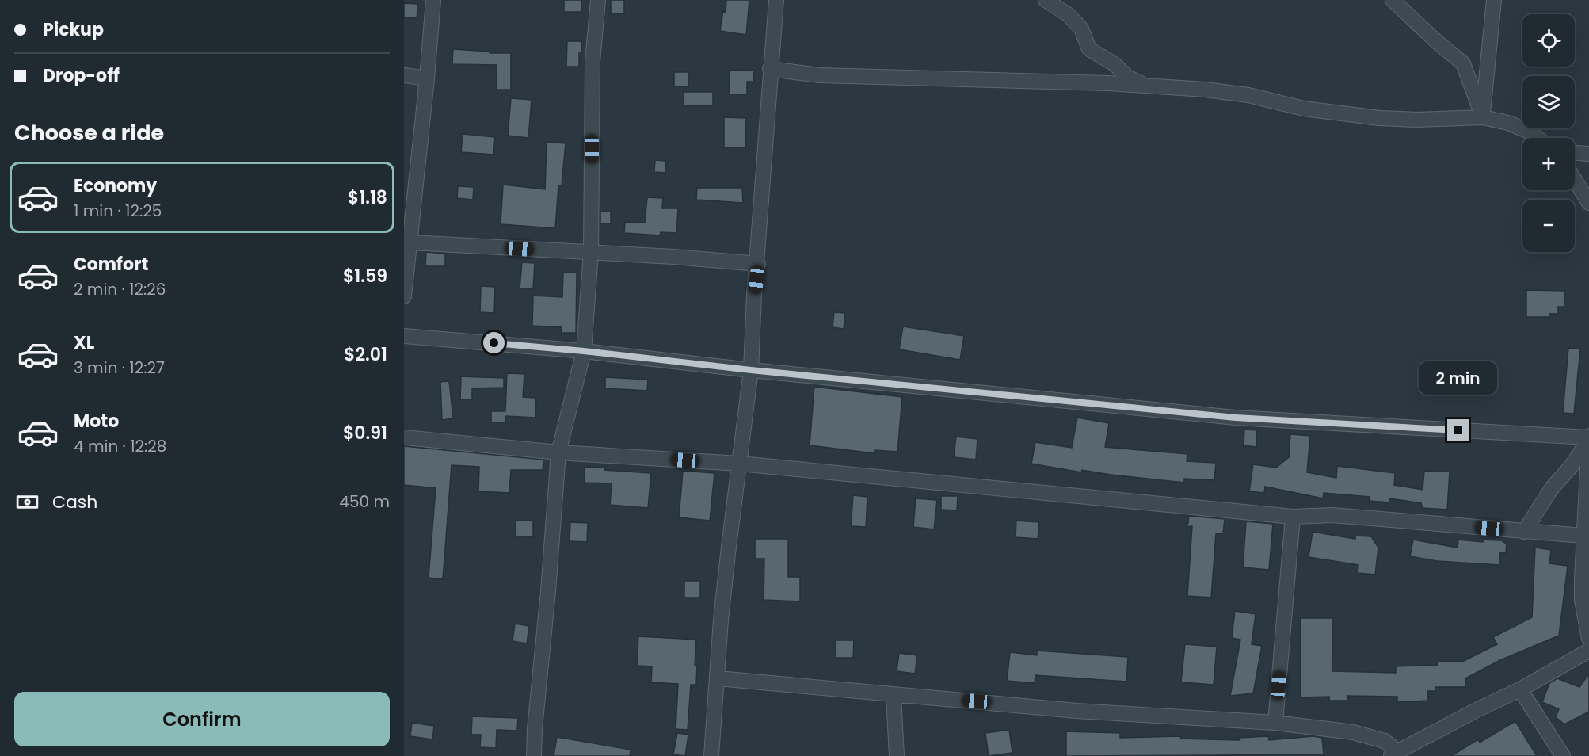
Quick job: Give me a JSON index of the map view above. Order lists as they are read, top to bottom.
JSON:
{
  "page": {
    "banner": ["Pickup", "Drop-off"],
    "map_buttons": ["+", "−"],
    "heading": "Choose a ride",
    "list": [
      {
        "name": "Economy",
        "note": "1 min · 12:25",
        "value": "$1.18"
      },
      {
        "name": "Comfort",
        "note": "2 min · 12:26",
        "value": "$1.59"
      },
      {
        "name": "XL",
        "note": "3 min · 12:27",
        "value": "$2.01"
      },
      {
        "name": "Moto",
        "note": "4 min · 12:28",
        "value": "$0.91"
      }
    ],
    "bubble": "2 min",
    "pay": ["Cash", "450 m"],
    "buttons": "Confirm"
  }
}
